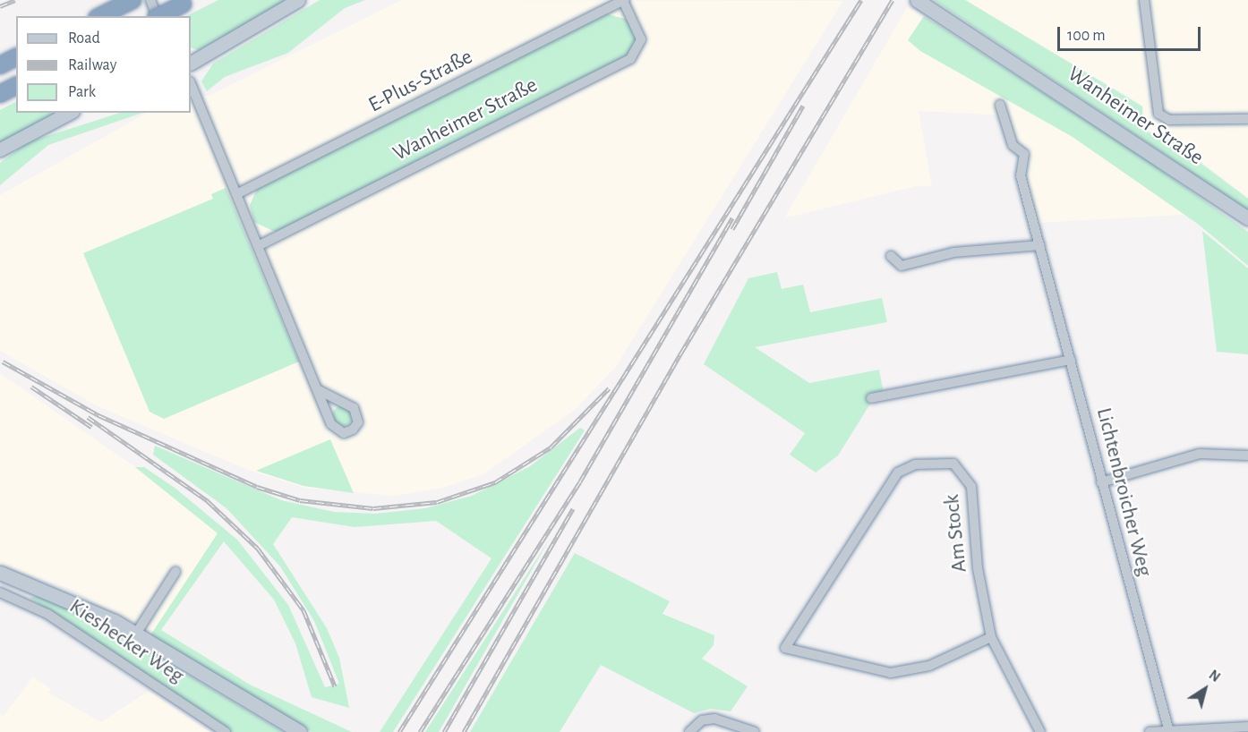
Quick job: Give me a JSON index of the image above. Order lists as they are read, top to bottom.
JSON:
{
  "streets": {
    "street": [
      "E-Plus-Straße",
      "Wanheimer Straße",
      "Lichtenbroicher Weg",
      "Am Stock",
      "Kieshecker Weg"
    ]
  },
  "crossings": [
    ["E-Plus-Straße", "Wanheimer Straße"]
  ],
  "legend": ["Road", "Railway", "Park"],
  "scale_bar": "100 m",
  "north": "top right"
}
